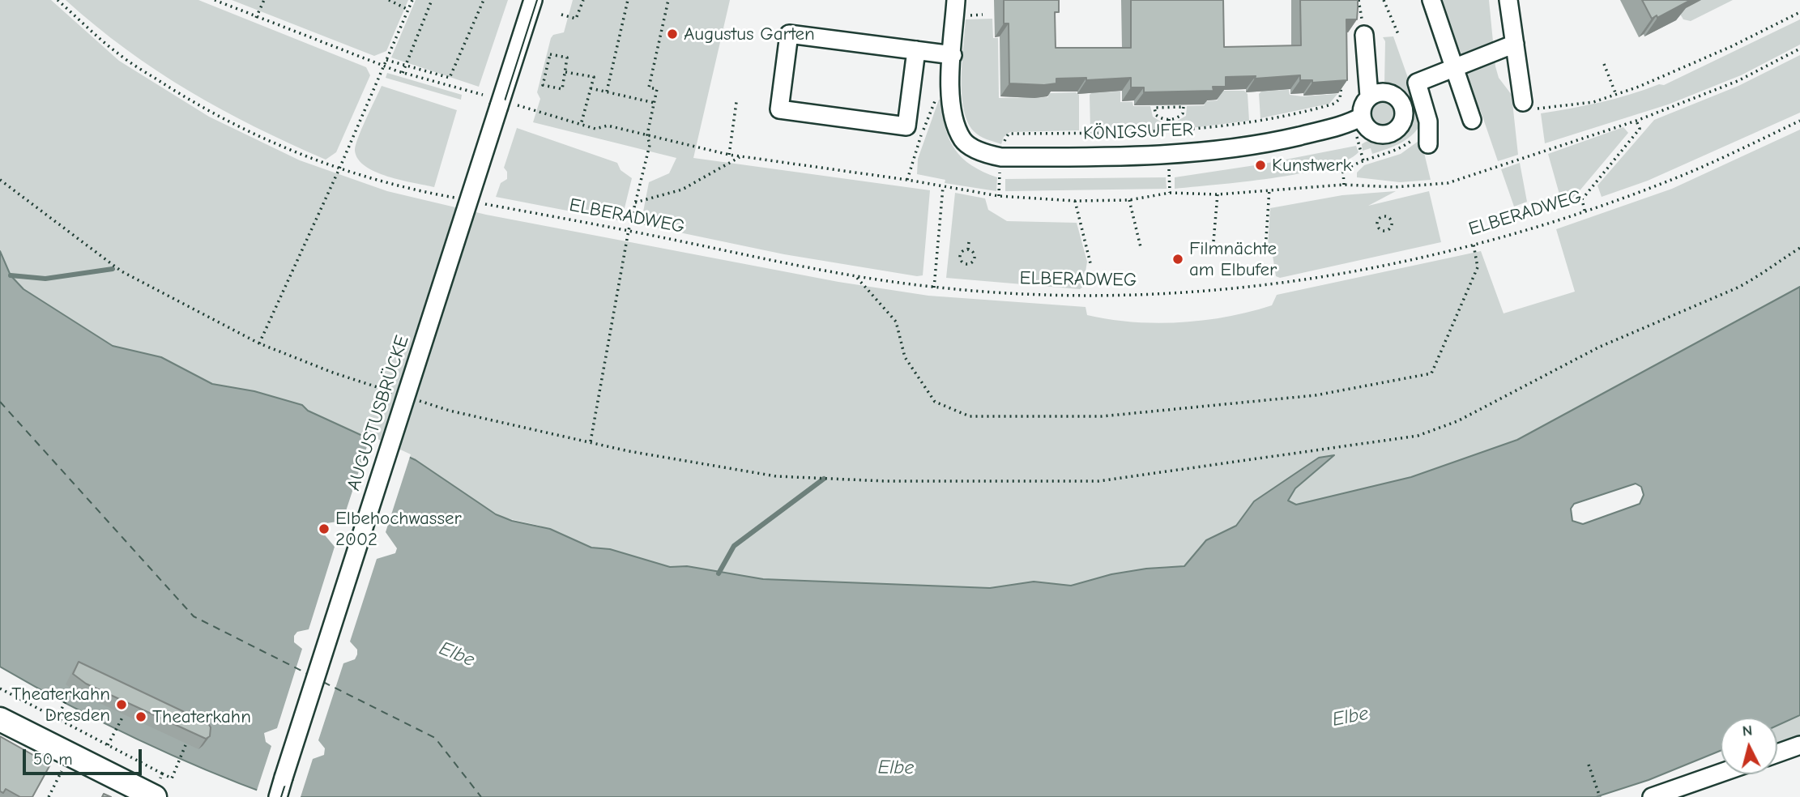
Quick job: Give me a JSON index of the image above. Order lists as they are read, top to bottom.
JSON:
{
  "streets": {
    "street": ["KÖNIGSUFER", "AUGUSTUSBRÜCKE"],
    "path": ["ELBERADWEG"]
  },
  "water": ["Elbe"],
  "places": [
    "Augustus Garten",
    "Kunstwerk",
    "Filmnächte am Elbufer",
    "Elbehochwasser 2002",
    "Theaterkahn Dresden",
    "Theaterkahn"
  ],
  "scale_bar": "50 m",
  "north": "top"
}
